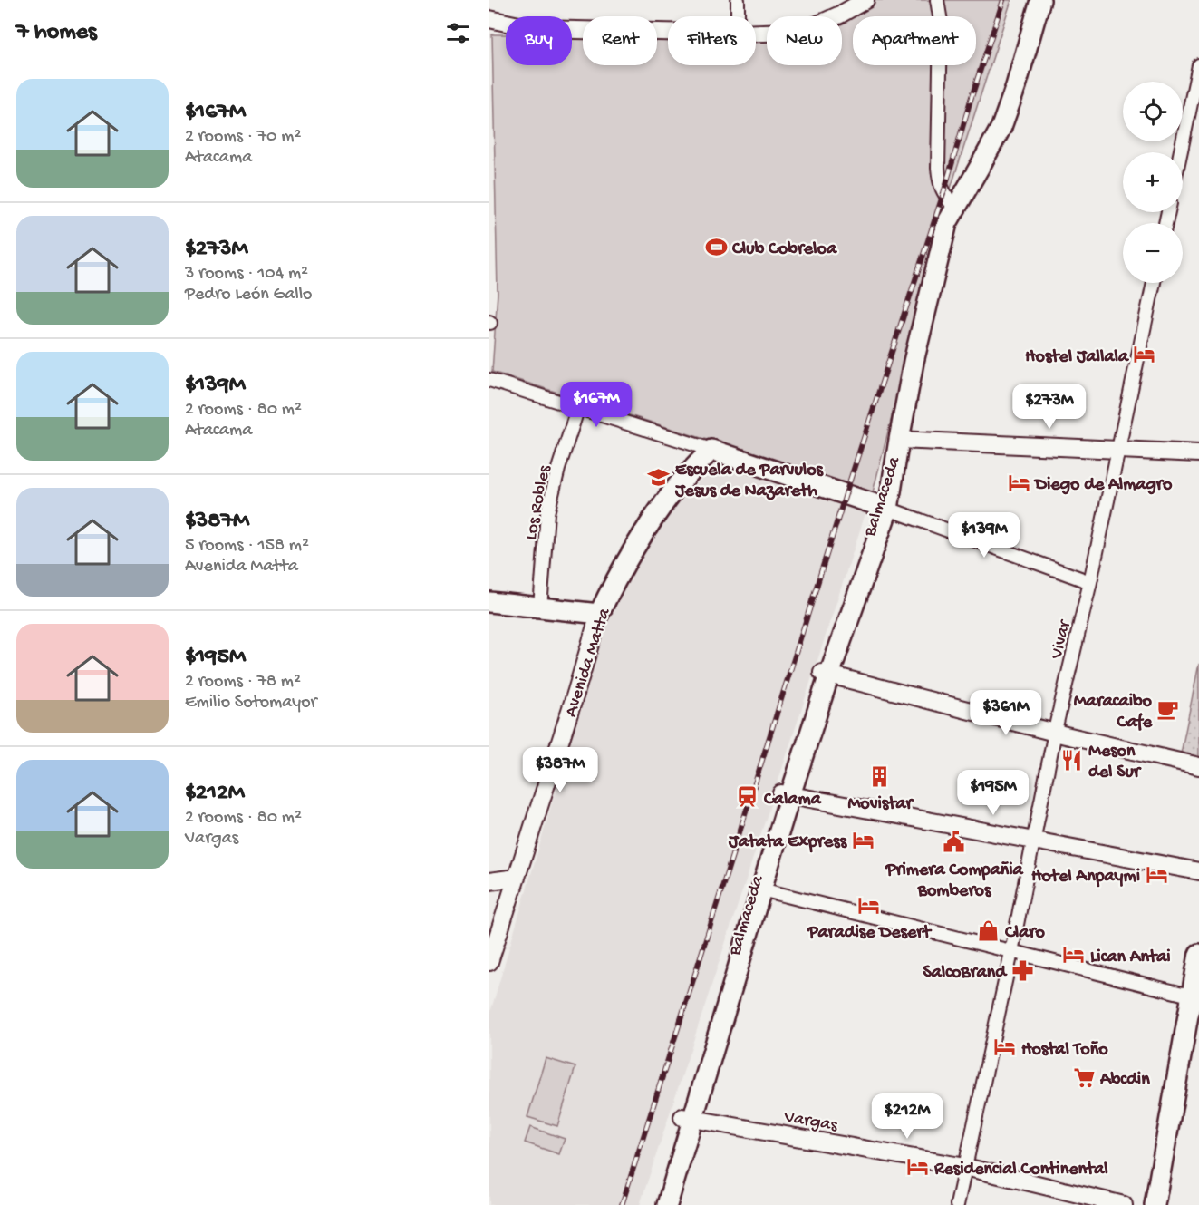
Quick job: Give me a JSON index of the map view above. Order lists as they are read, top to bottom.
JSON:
{
  "streets": {
    "main road": ["Balmaceda", "Avenida Matta"],
    "street": ["Los Robles", "Vivar", "Vargas"]
  },
  "crossings": [
    ["Balmaceda", "Vargas"],
    ["Vivar", "Vargas"]
  ],
  "places": {
    "sports": ["Club Cobreloa"],
    "hotel": [
      "Hostel Jallala",
      "Diego de Almagro",
      "Jatata Express",
      "Hotel Anpaymi",
      "Paradise Desert",
      "Lican Antai",
      "Hostal Toño",
      "Residencial Continental"
    ],
    "school or university": ["Escuela de Parvulos Jesus de Nazareth"],
    "cafe": ["Maracaibo Cafe"],
    "restaurant": ["Meson del Sur"],
    "building": ["Movistar"],
    "station": ["Calama"],
    "public building": ["Primera Compañia Bomberos"],
    "shop": ["Claro"],
    "pharmacy": ["SalcoBrand"],
    "supermarket": ["Abcdin"]
  },
  "page": {
    "heading": "7 homes",
    "chip": [
      "Buy",
      "Rent",
      "Filters",
      "New",
      "Apartment"
    ],
    "list": [
      {
        "name": "$167M",
        "note": "2 rooms · 70 m² · Atacama"
      },
      {
        "name": "$273M",
        "note": "3 rooms · 104 m² · Pedro León Gallo"
      },
      {
        "name": "$139M",
        "note": "2 rooms · 80 m² · Atacama"
      },
      {
        "name": "$387M",
        "note": "5 rooms · 158 m² · Avenida Matta"
      },
      {
        "name": "$195M",
        "note": "2 rooms · 78 m² · Emilio Sotomayor"
      },
      {
        "name": "$212M",
        "note": "2 rooms · 80 m² · Vargas"
      }
    ],
    "map_buttons": ["+", "−"],
    "price": [
      "$167M",
      "$273M",
      "$139M",
      "$361M",
      "$387M",
      "$195M",
      "$212M"
    ]
  }
}
